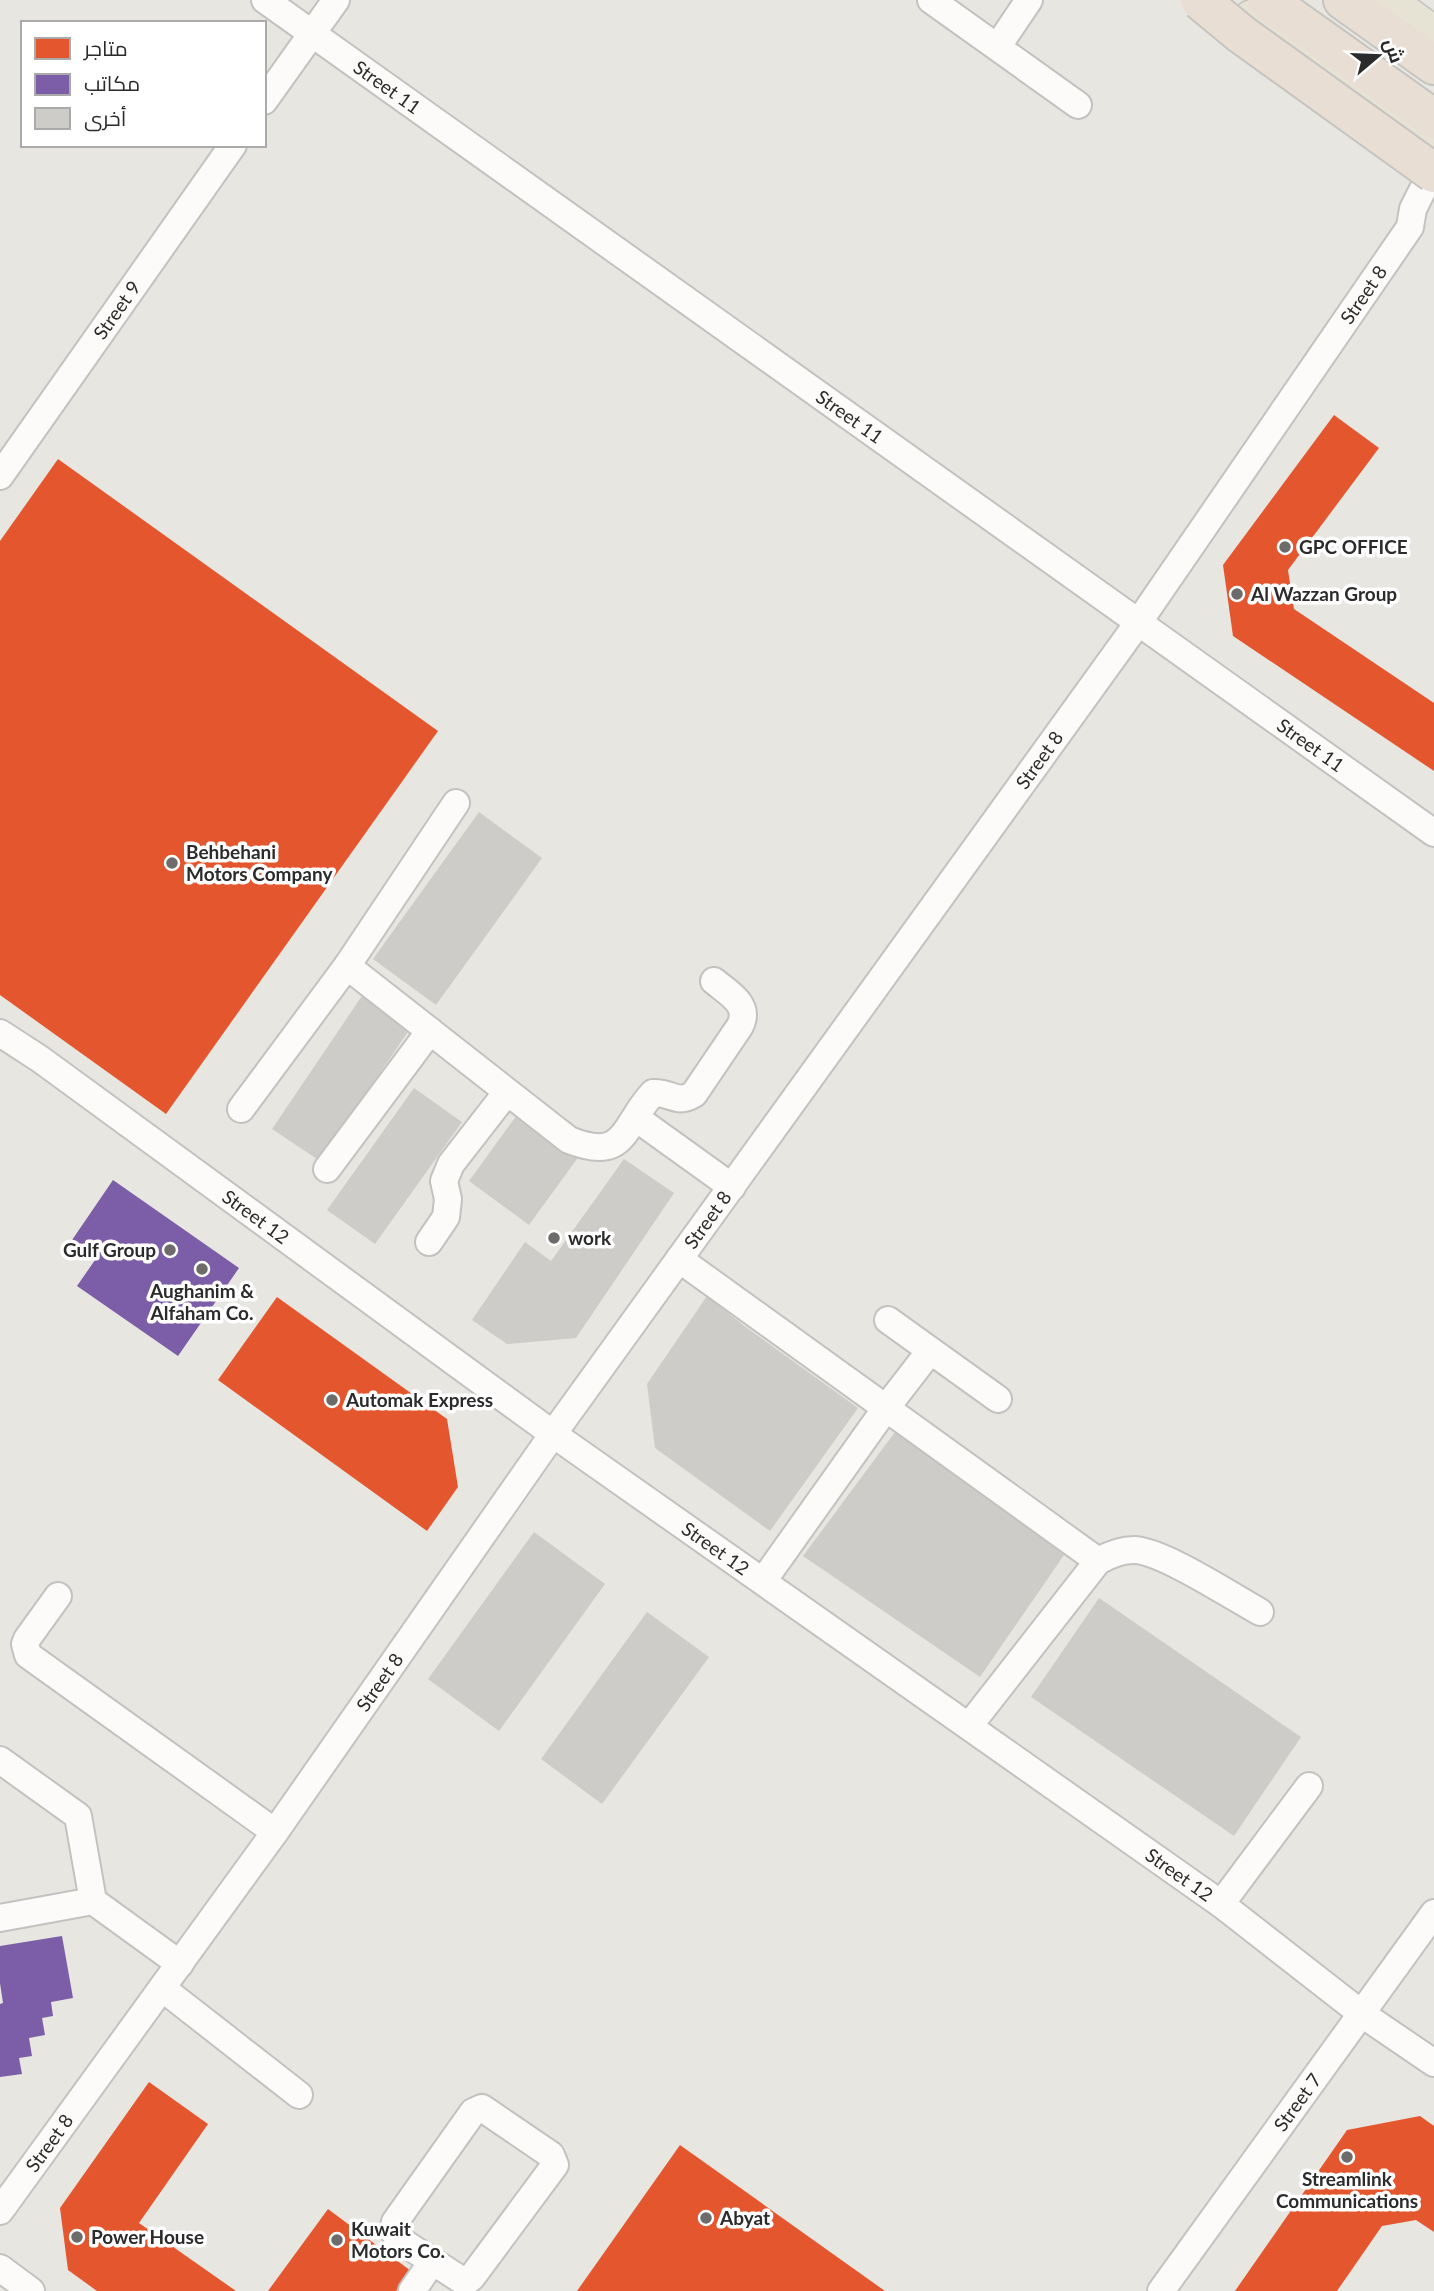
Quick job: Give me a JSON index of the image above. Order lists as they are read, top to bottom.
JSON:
{
  "streets": {
    "street": [
      "Street 11",
      "Street 8",
      "Street 9",
      "Street 12",
      "Street 7"
    ]
  },
  "crossings": [
    ["Street 11", "Street 8"],
    ["Street 8", "Street 12"],
    ["Street 12", "Street 7"]
  ],
  "places": [
    "GPC OFFICE",
    "Al Wazzan Group",
    "Behbehani Motors Company",
    "work",
    "Gulf Group",
    "Aughanim & Alfaham Co.",
    "Automak Express",
    "Streamlink Communications",
    "Abyat",
    "Power House",
    "Kuwait Motors Co."
  ],
  "legend": ["متاجر", "مكاتب", "أخرى"],
  "north": "right"
}
